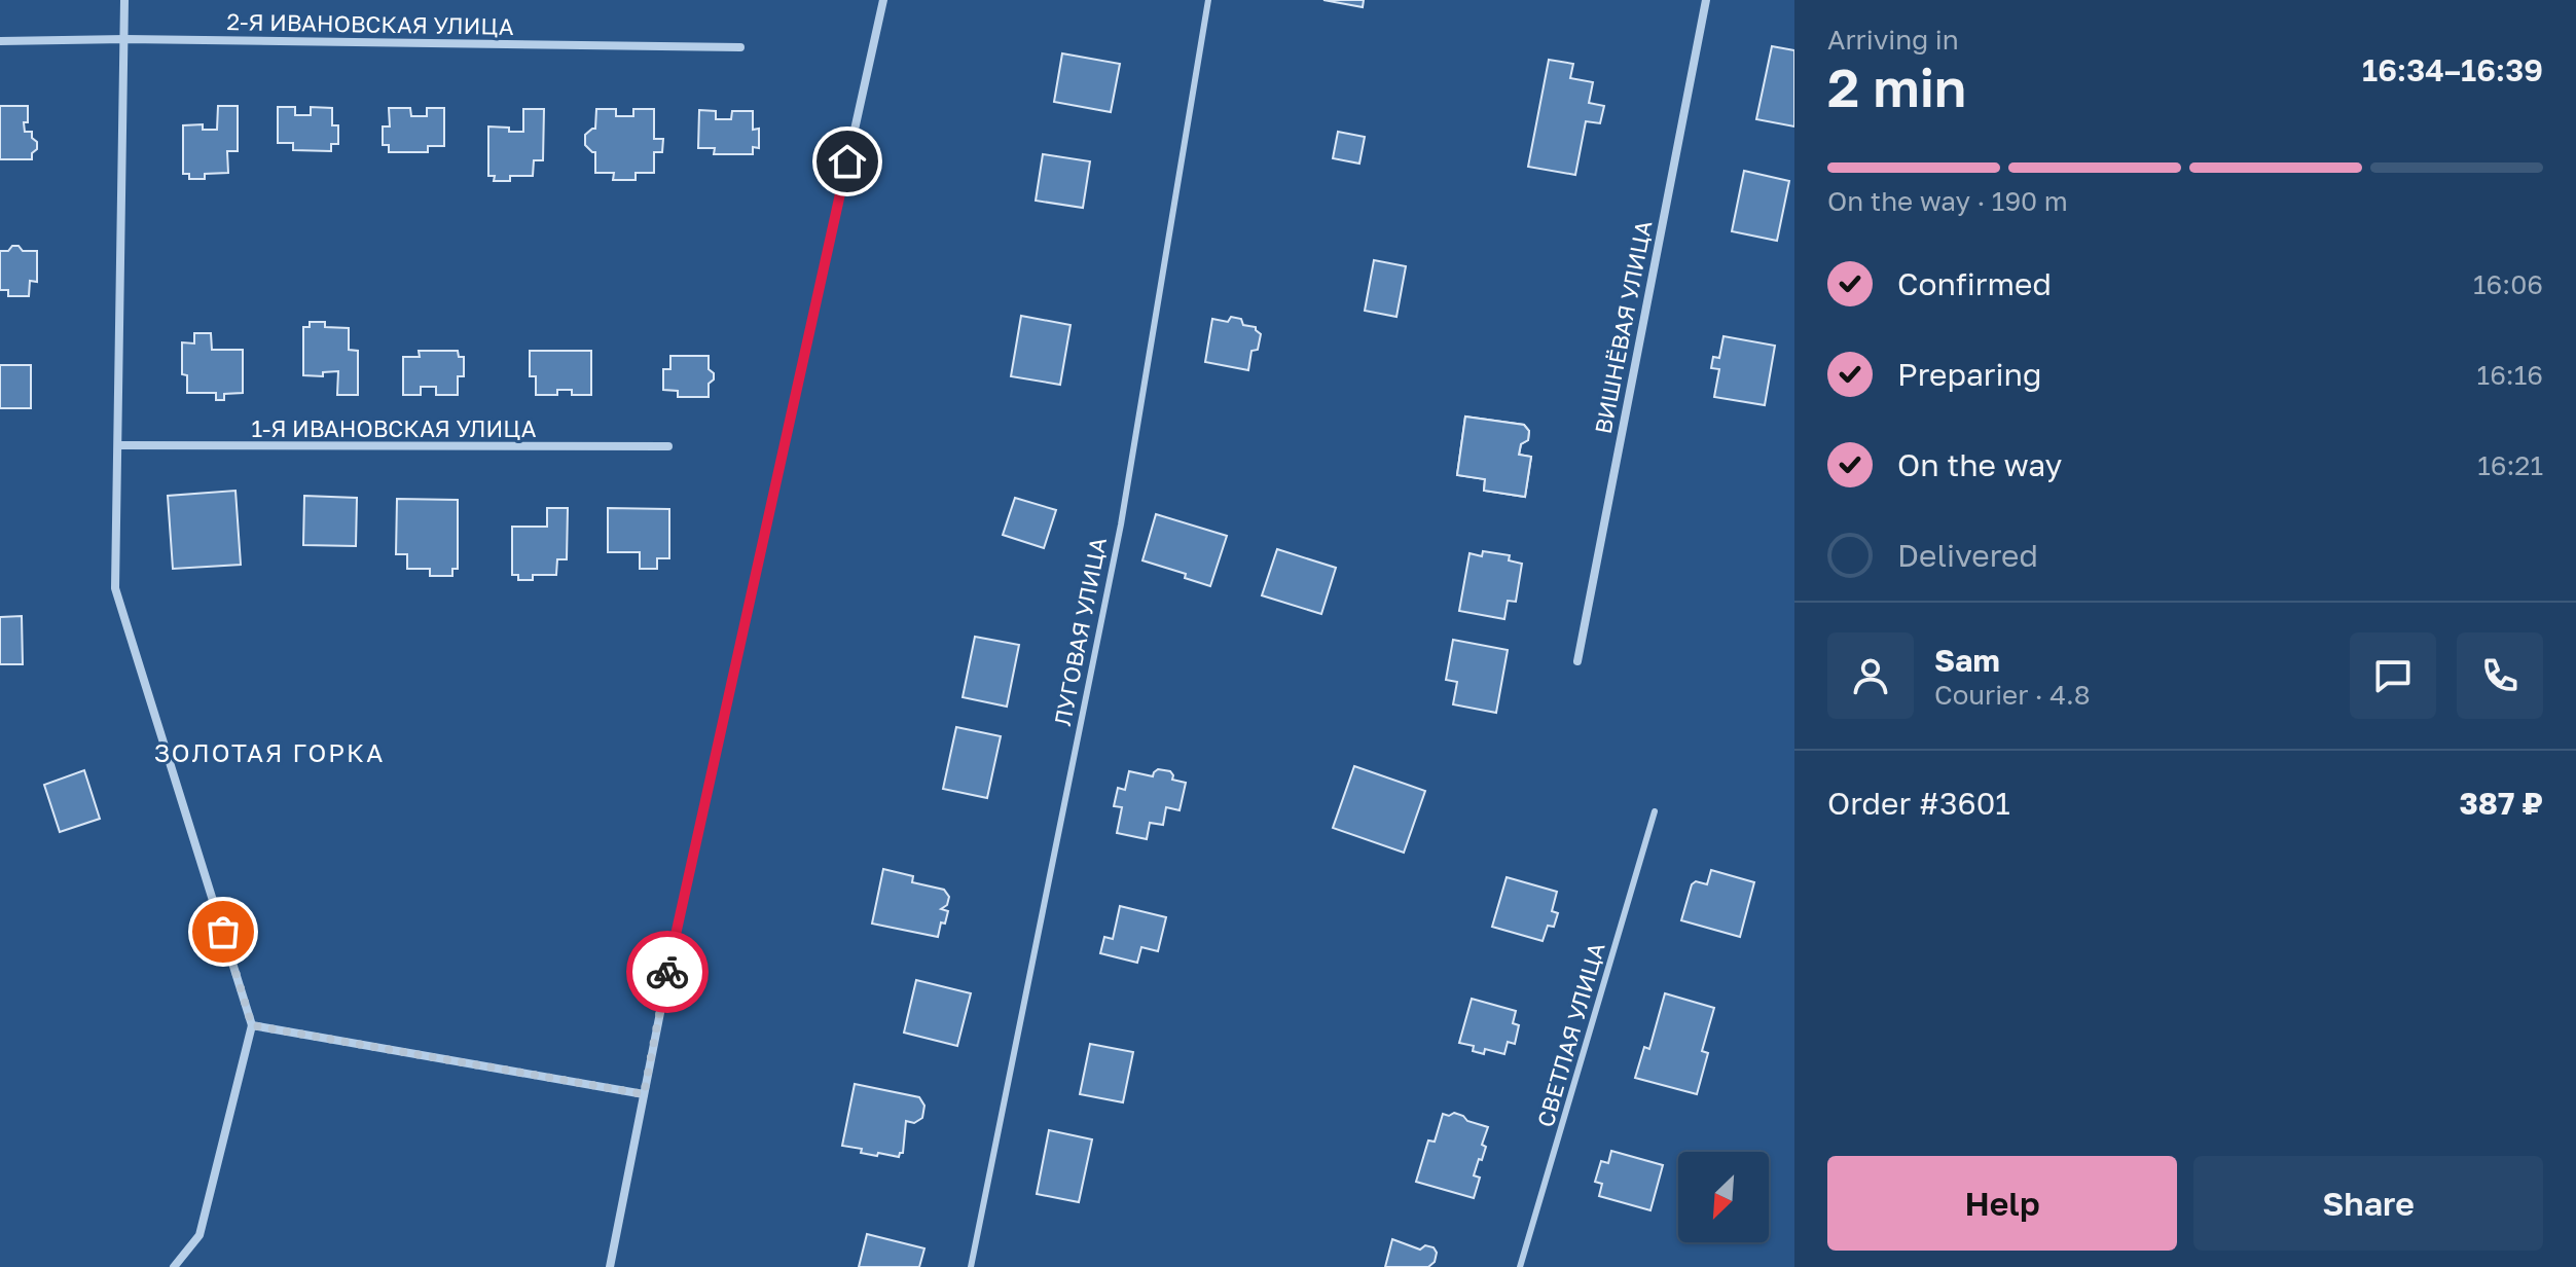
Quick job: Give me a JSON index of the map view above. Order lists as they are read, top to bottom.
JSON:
{
  "streets": {
    "street": ["2-Я ИВАНОВСКАЯ УЛИЦА", "ВИШНЁВАЯ УЛИЦА", "1-Я ИВАНОВСКАЯ УЛИЦА"],
    "lane": ["ЛУГОВАЯ УЛИЦА", "СВЕТЛАЯ УЛИЦА"]
  },
  "districts": ["ЗОЛОТАЯ ГОРКА"],
  "north": "bottom left",
  "page": {
    "heading": ["2 min", "Arriving in", "16:34–16:39"],
    "panel": [
      "Sam",
      "Courier · 4.8",
      "Order #3601",
      "387 ₽"
    ],
    "bar": "On the way · 190 m",
    "list": [
      ["Confirmed", "16:06"],
      ["Preparing", "16:16"],
      ["On the way", "16:21"],
      "Delivered"
    ],
    "buttons": ["Help", "Share"]
  }
}
